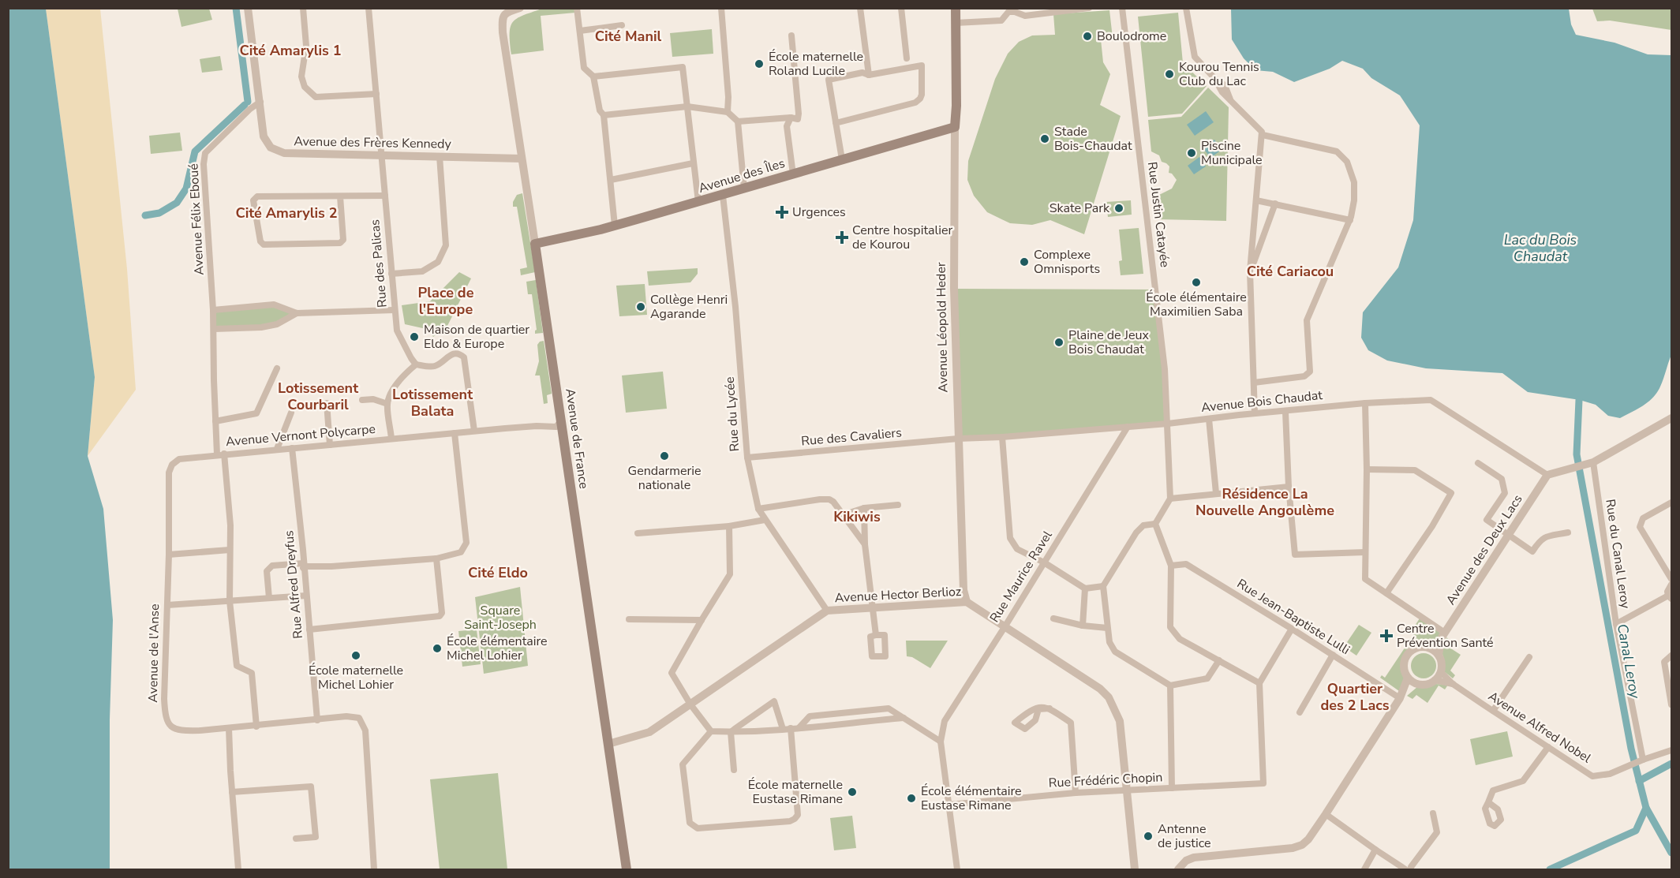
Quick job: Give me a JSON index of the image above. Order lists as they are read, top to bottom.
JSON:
{
  "streets": {
    "main road": ["Avenue des Îles", "Avenue Léopold Heder", "Avenue de France"],
    "street": [
      "Avenue des Frères Kennedy",
      "Rue Justin Catayée",
      "Avenue Félix Eboué",
      "Rue des Palicas",
      "Avenue Bois Chaudat",
      "Rue du Lycée",
      "Avenue Vernont Polycarpe",
      "Rue des Cavaliers",
      "Avenue des Deux Lacs",
      "Rue du Canal Leroy",
      "Rue Maurice Ravel",
      "Rue Alfred Dreyfus",
      "Avenue Hector Berlioz",
      "Rue Jean-Baptiste Lulli",
      "Avenue de l'Anse",
      "Avenue Alfred Nobel",
      "Rue Frédéric Chopin"
    ]
  },
  "crossings": [
    ["Avenue des Frères Kennedy", "Avenue Félix Eboué"],
    ["Avenue des Frères Kennedy", "Rue des Palicas"],
    ["Avenue des Frères Kennedy", "Avenue de France"],
    ["Avenue des Îles", "Avenue Léopold Heder"],
    ["Avenue des Îles", "Rue du Lycée"],
    ["Avenue des Îles", "Avenue de France"],
    ["Rue Justin Catayée", "Avenue Bois Chaudat"],
    ["Avenue Félix Eboué", "Avenue Vernont Polycarpe"],
    ["Avenue Félix Eboué", "Avenue de l'Anse"],
    ["Avenue Léopold Heder", "Avenue Bois Chaudat"],
    ["Avenue Léopold Heder", "Rue des Cavaliers"],
    ["Avenue Léopold Heder", "Avenue Hector Berlioz"],
    ["Avenue Bois Chaudat", "Rue des Cavaliers"],
    ["Avenue Bois Chaudat", "Avenue des Deux Lacs"],
    ["Avenue Bois Chaudat", "Rue Maurice Ravel"],
    ["Rue du Lycée", "Rue des Cavaliers"],
    ["Rue du Lycée", "Avenue Hector Berlioz"],
    ["Avenue Vernont Polycarpe", "Avenue de France"],
    ["Avenue Vernont Polycarpe", "Rue Alfred Dreyfus"],
    ["Avenue Vernont Polycarpe", "Avenue de l'Anse"],
    ["Avenue de France", "Avenue Hector Berlioz"],
    ["Avenue des Deux Lacs", "Avenue Alfred Nobel"],
    ["Rue du Canal Leroy", "Avenue Alfred Nobel"],
    ["Rue Maurice Ravel", "Avenue Hector Berlioz"],
    ["Rue Alfred Dreyfus", "Avenue de l'Anse"],
    ["Avenue Hector Berlioz", "Rue Frédéric Chopin"]
  ],
  "districts": [
    "Cité Manil",
    "Cité Amarylis 1",
    "Cité Amarylis 2",
    "Cité Cariacou",
    "Place de l'Europe",
    "Lotissement Courbaril",
    "Lotissement Balata",
    "Résidence La Nouvelle Angoulème",
    "Kikiwis",
    "Cité Eldo",
    "Quartier des 2 Lacs"
  ],
  "water": ["Lac du Bois Chaudat", "Canal Leroy"],
  "parks": ["Square Saint-Joseph"],
  "places": {
    "other": [
      "Boulodrome",
      "École maternelle Roland Lucile",
      "Kourou Tennis Club du Lac",
      "Stade Bois-Chaudat",
      "Piscine Municipale",
      "Skate Park",
      "Complexe Omnisports",
      "École élémentaire Maximilien Saba",
      "Collège Henri Agarande",
      "Maison de quartier Eldo & Europe",
      "Plaine de Jeux Bois Chaudat",
      "Gendarmerie nationale",
      "École élémentaire Michel Lohier",
      "École maternelle Michel Lohier",
      "École maternelle Eustase Rimane",
      "École élémentaire Eustase Rimane",
      "Antenne de justice"
    ],
    "health": ["Urgences", "Centre hospitalier de Kourou", "Centre Prévention Santé"]
  }
}
